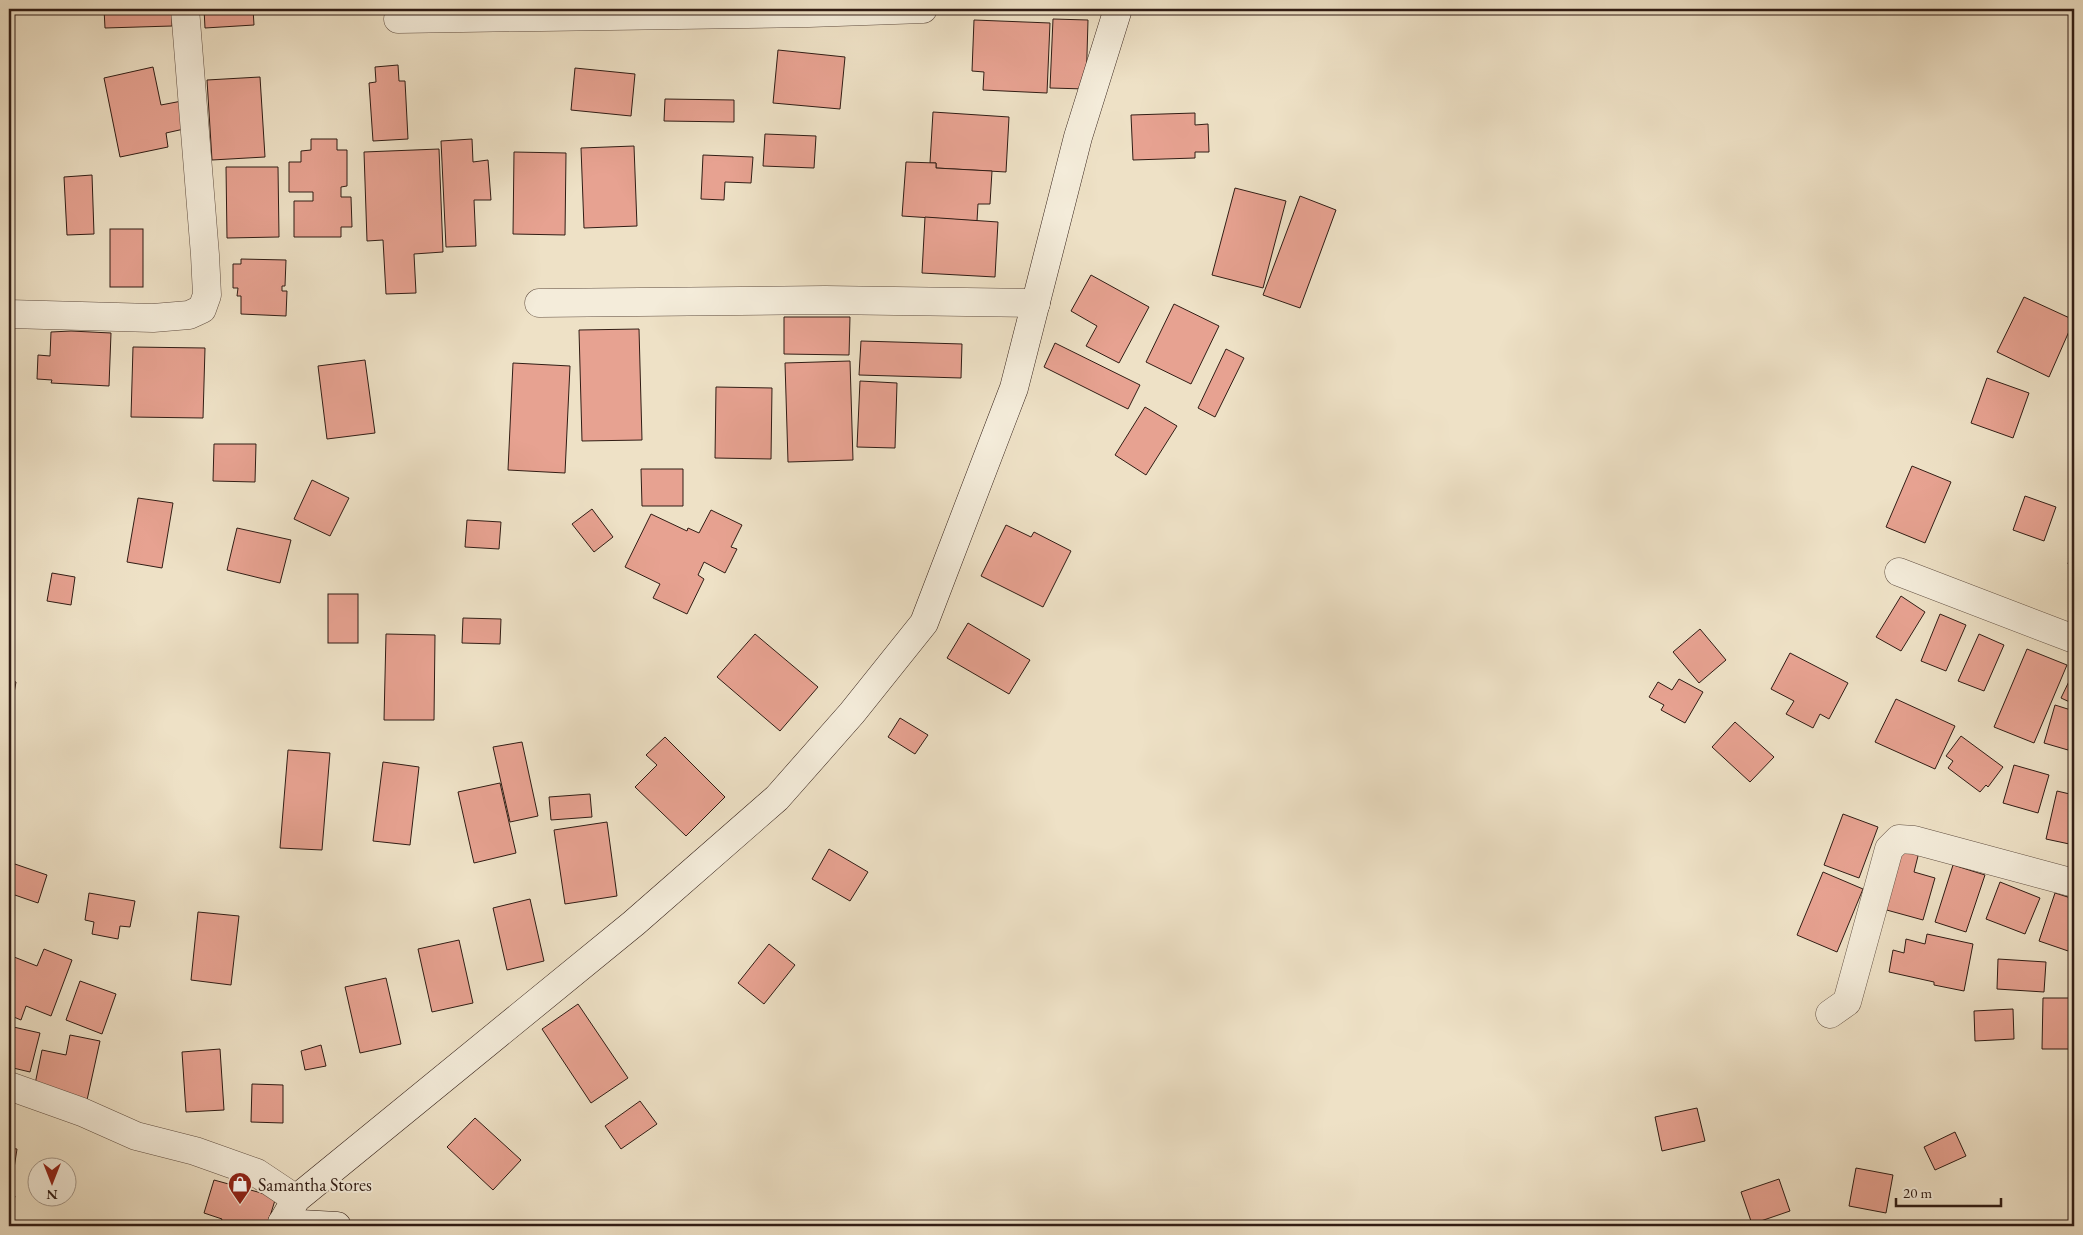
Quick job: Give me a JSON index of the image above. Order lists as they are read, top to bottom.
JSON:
{
  "places": {
    "shop": ["Samantha Stores"]
  },
  "scale_bar": "20 m",
  "north": "bottom"
}
